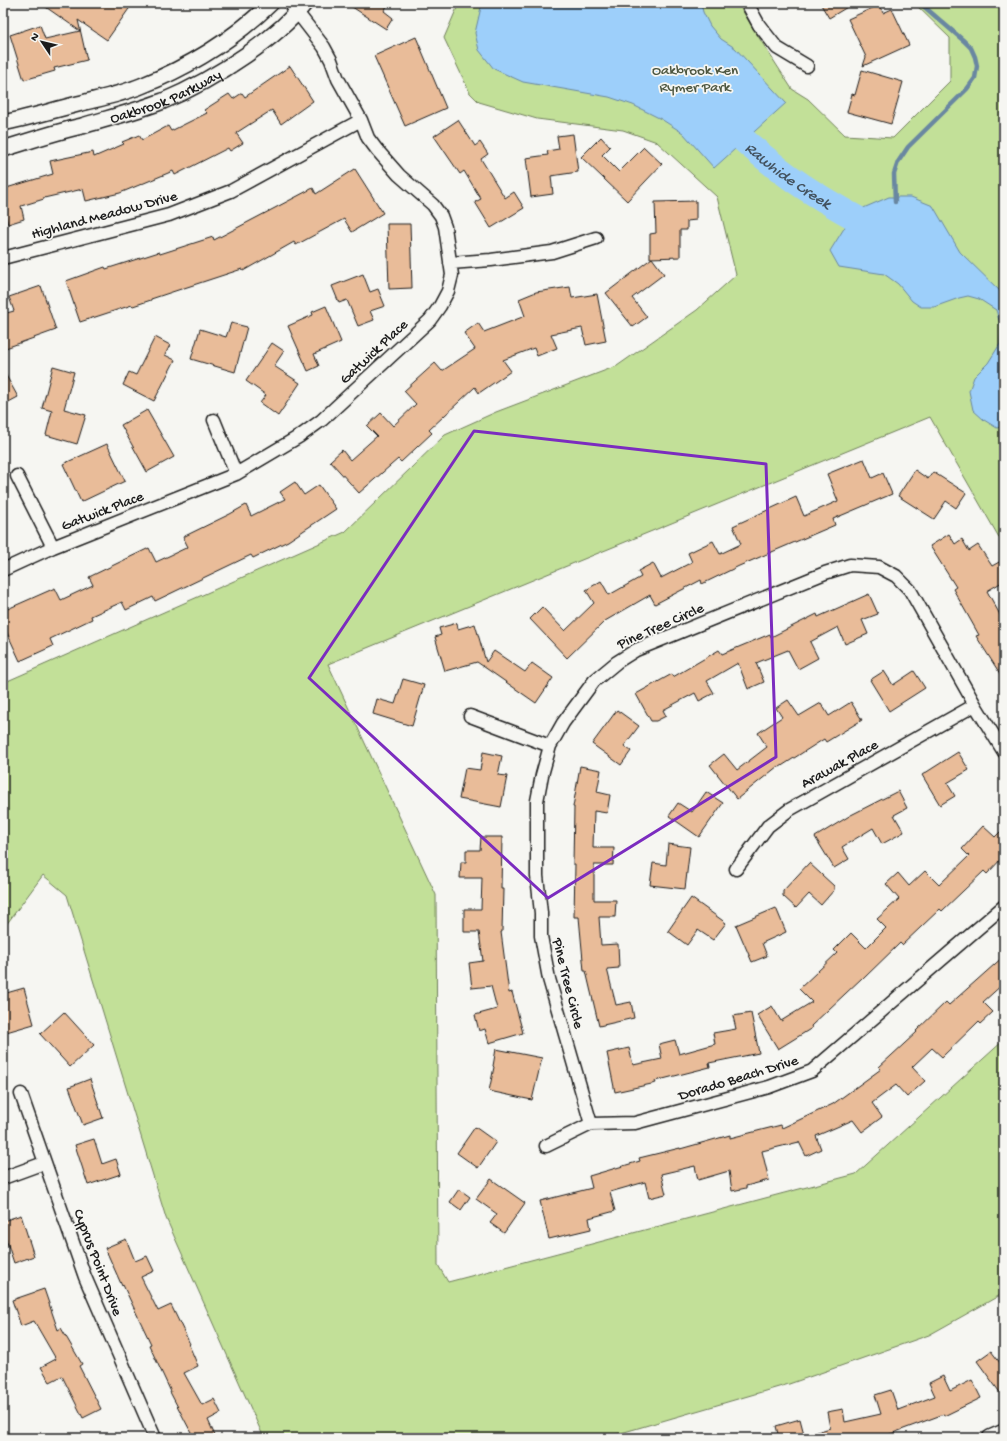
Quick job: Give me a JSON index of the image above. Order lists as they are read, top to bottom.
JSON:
{
  "streets": {
    "street": [
      "Oakbrook Parkway",
      "Highland Meadow Drive",
      "Gatwick Place",
      "Pine Tree Circle",
      "Arawak Place",
      "Dorado Beach Drive",
      "Cyprus Point Drive"
    ]
  },
  "crossings": [
    ["Oakbrook Parkway", "Gatwick Place"],
    ["Highland Meadow Drive", "Gatwick Place"],
    ["Pine Tree Circle", "Arawak Place"],
    ["Pine Tree Circle", "Dorado Beach Drive"]
  ],
  "water": ["Rawhide Creek"],
  "parks": ["Oakbrook Ken Rymer Park"],
  "north": "top left"
}
